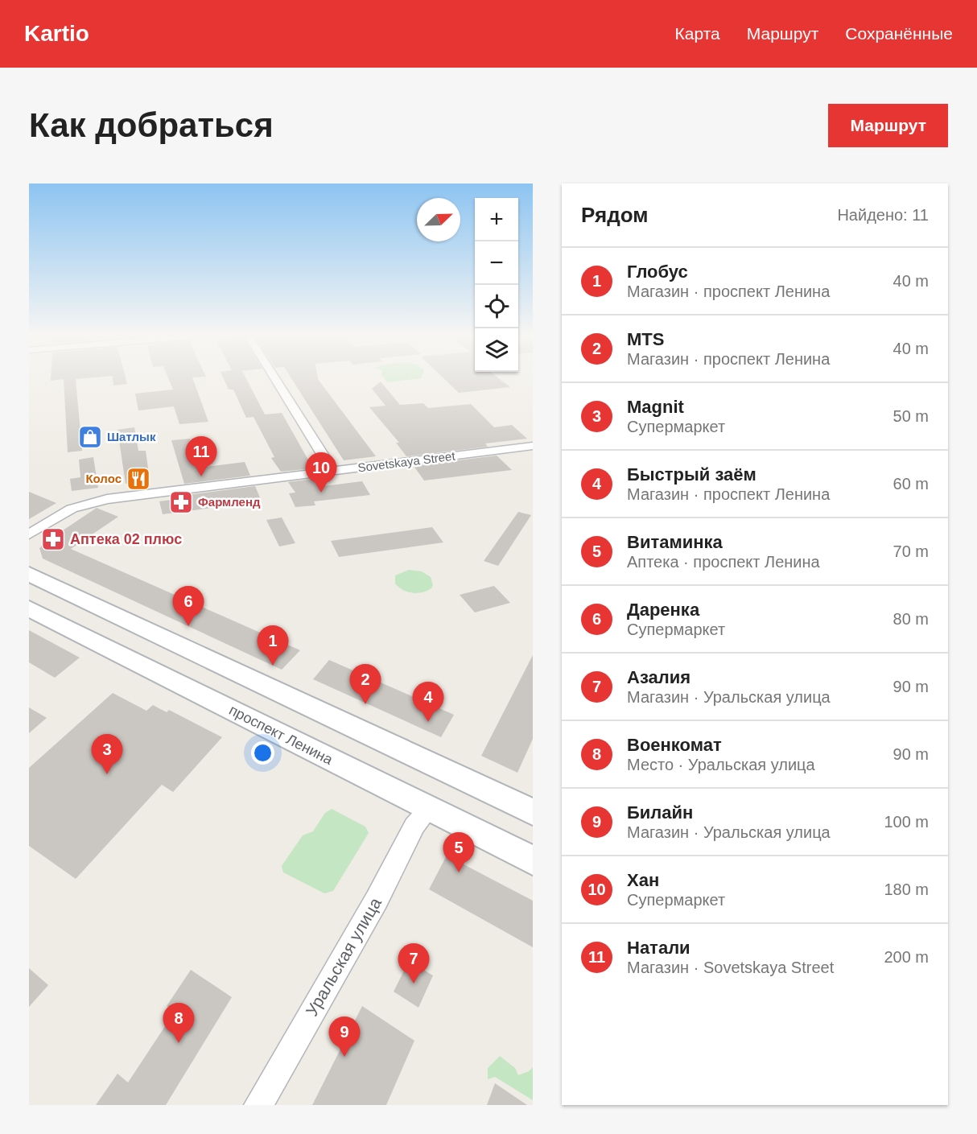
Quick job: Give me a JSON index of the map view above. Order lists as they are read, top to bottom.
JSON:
{
  "streets": {
    "street": ["Sovetskaya Street", "проспект Ленина", "Уральская улица"]
  },
  "crossings": [
    ["проспект Ленина", "Уральская улица"]
  ],
  "places": {
    "shop": ["Шатлык"],
    "restaurant": ["Колос"],
    "pharmacy": ["Фармленд", "Аптека 02 плюс"]
  },
  "north": "top right",
  "page": {
    "header": "Kartio",
    "nav": ["Карта", "Маршрут", "Сохранённые"],
    "buttons": "Маршрут",
    "title": "Как добраться",
    "heading": ["Рядом", "Найдено: 11"],
    "map_buttons": ["+", "−"],
    "list": [
      {
        "mark": "1",
        "name": "Глобус",
        "note": "Магазин · проспект Ленина",
        "value": "40 m"
      },
      {
        "mark": "2",
        "name": "MTS",
        "note": "Магазин · проспект Ленина",
        "value": "40 m"
      },
      {
        "mark": "3",
        "name": "Magnit",
        "note": "Супермаркет",
        "value": "50 m"
      },
      {
        "mark": "4",
        "name": "Быстрый заём",
        "note": "Магазин · проспект Ленина",
        "value": "60 m"
      },
      {
        "mark": "5",
        "name": "Витаминка",
        "note": "Аптека · проспект Ленина",
        "value": "70 m"
      },
      {
        "mark": "6",
        "name": "Даренка",
        "note": "Супермаркет",
        "value": "80 m"
      },
      {
        "mark": "7",
        "name": "Азалия",
        "note": "Магазин · Уральская улица",
        "value": "90 m"
      },
      {
        "mark": "8",
        "name": "Военкомат",
        "note": "Место · Уральская улица",
        "value": "90 m"
      },
      {
        "mark": "9",
        "name": "Билайн",
        "note": "Магазин · Уральская улица",
        "value": "100 m"
      },
      {
        "mark": "10",
        "name": "Хан",
        "note": "Супермаркет",
        "value": "180 m"
      },
      {
        "mark": "11",
        "name": "Натали",
        "note": "Магазин · Sovetskaya Street",
        "value": "200 m"
      }
    ],
    "pins": [
      "11",
      "10",
      "6",
      "1",
      "2",
      "4",
      "3",
      "5",
      "7",
      "8",
      "9"
    ]
  }
}
